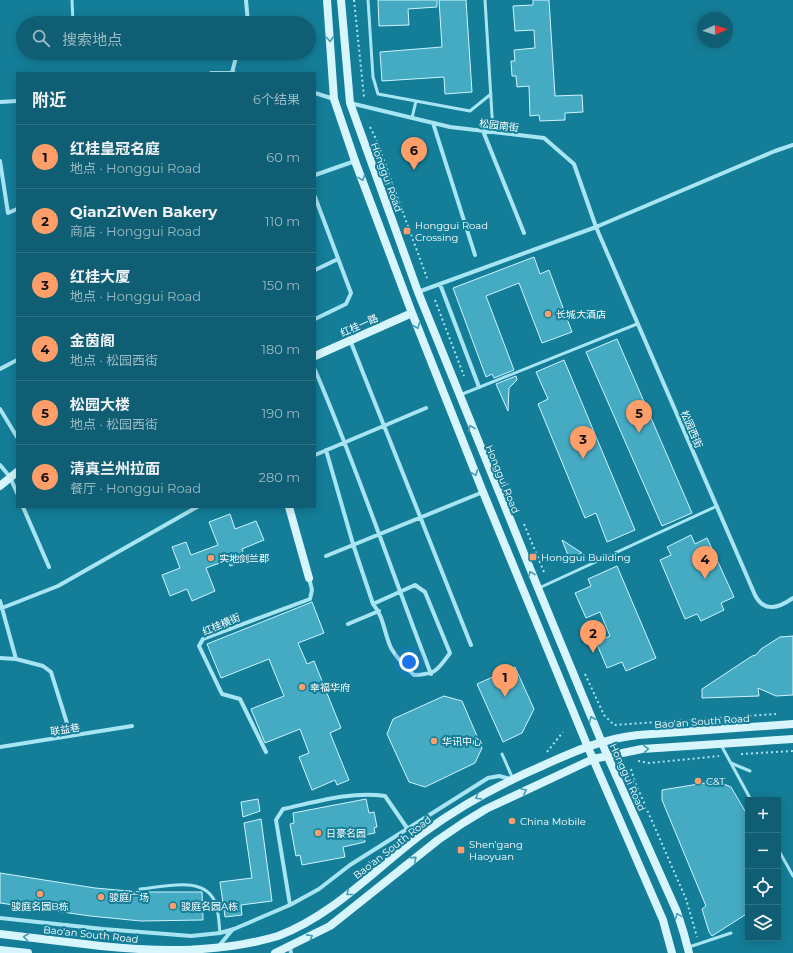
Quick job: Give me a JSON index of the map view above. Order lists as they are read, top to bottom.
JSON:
{
  "streets": {
    "main road": ["Honggui Road", "红桂一路", "Bao'an South Road"],
    "street": [
      "松园南街",
      "松园西街",
      "红桂横街",
      "联益巷"
    ]
  },
  "crossings": [
    ["松园南街", "Honggui Road"],
    ["松园南街", "松园西街"],
    ["Honggui Road", "Bao'an South Road"]
  ],
  "places": {
    "transit": ["Honggui Road Crossing", "Honggui Building", "Shen‘gang Haoyuan"],
    "other": [
      "长城大酒店",
      "实地剑兰郡",
      "幸福华府",
      "华讯中心",
      "C&T",
      "China Mobile",
      "日豪名园",
      "骏庭名园B栋",
      "骏庭广场",
      "骏庭名园A栋"
    ]
  },
  "north": "right",
  "page": {
    "search": "搜索地点",
    "heading": ["附近", "6个结果"],
    "list": [
      {
        "mark": "1",
        "name": "红桂皇冠名庭",
        "note": "地点 · Honggui Road",
        "value": "60 m"
      },
      {
        "mark": "2",
        "name": "QianZiWen Bakery",
        "note": "商店 · Honggui Road",
        "value": "110 m"
      },
      {
        "mark": "3",
        "name": "红桂大厦",
        "note": "地点 · Honggui Road",
        "value": "150 m"
      },
      {
        "mark": "4",
        "name": "金茵阁",
        "note": "地点 · 松园西街",
        "value": "180 m"
      },
      {
        "mark": "5",
        "name": "松园大楼",
        "note": "地点 · 松园西街",
        "value": "190 m"
      },
      {
        "mark": "6",
        "name": "清真兰州拉面",
        "note": "餐厅 · Honggui Road",
        "value": "280 m"
      }
    ],
    "pins": [
      "6",
      "5",
      "3",
      "4",
      "2",
      "1"
    ],
    "map_buttons": ["+", "−"]
  }
}
